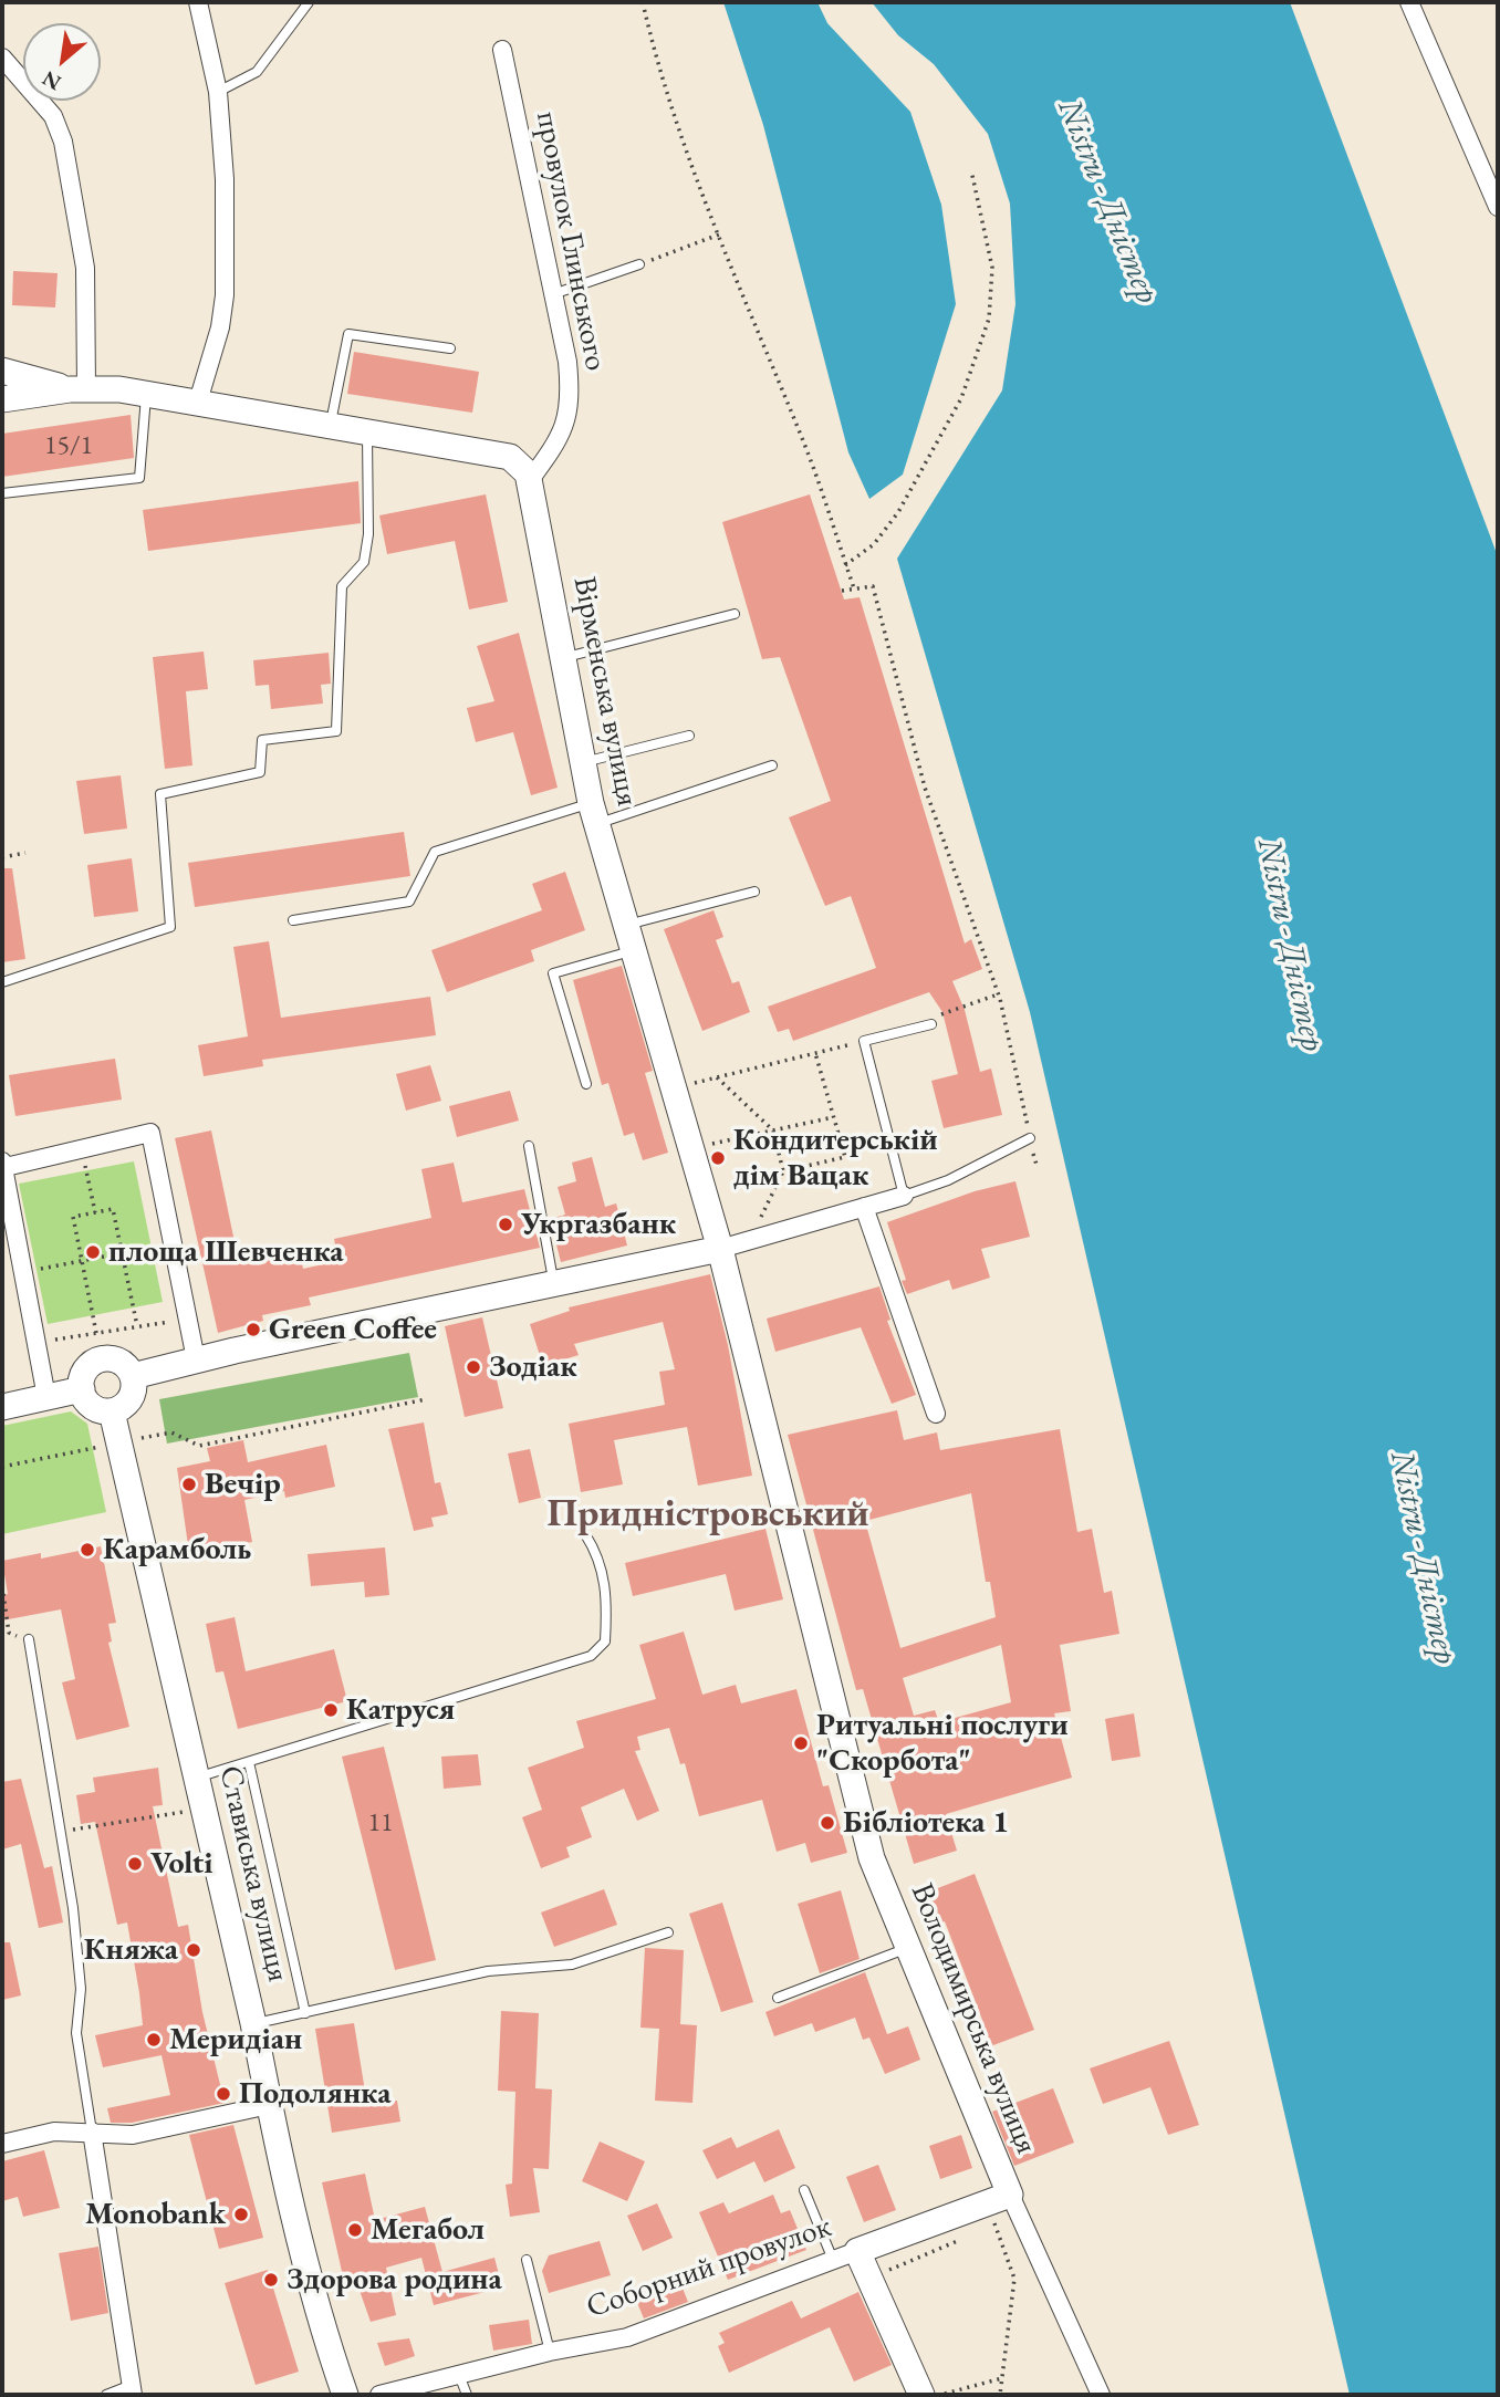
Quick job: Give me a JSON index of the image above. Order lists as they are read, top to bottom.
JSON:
{
  "streets": {
    "main road": [
      "Вірменська вулиця",
      "Стависька вулиця",
      "Володимирська вулиця",
      "Соборний провулок"
    ],
    "street": ["провулок Глинського"]
  },
  "crossings": [
    ["провулок Глинського", "Вірменська вулиця"],
    ["Вірменська вулиця", "Володимирська вулиця"],
    ["Володимирська вулиця", "Соборний провулок"]
  ],
  "districts": ["Придністровський"],
  "water": ["Nistru - Дністер"],
  "places": [
    "Кондитерській дім Вацак",
    "Укргазбанк",
    "площа Шевченка",
    "Green Coffee",
    "Зодіак",
    "Вечір",
    "Карамболь",
    "Катруся",
    "Ритуальні послуги \"Скорбота\"",
    "Бібліотека 1",
    "Volti",
    "Княжа",
    "Меридіан",
    "Подолянка",
    "Monobank",
    "Мегабол",
    "Здорова родина"
  ],
  "house_numbers": ["15/1", "11"],
  "north": "bottom left"
}
